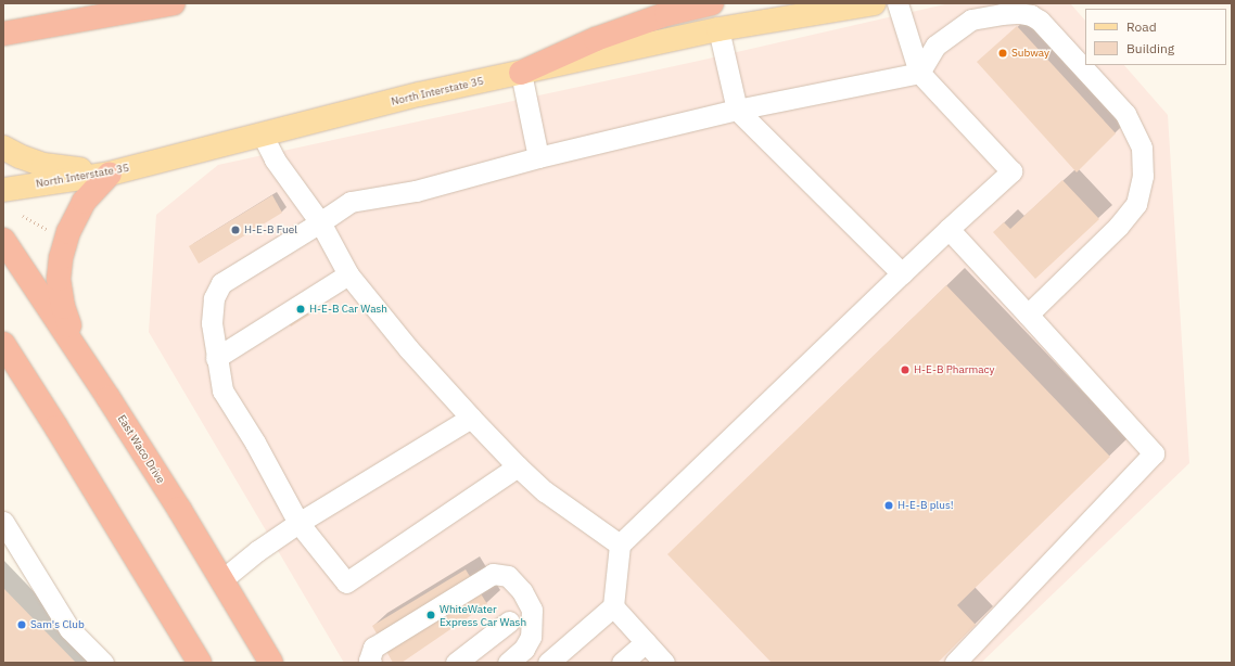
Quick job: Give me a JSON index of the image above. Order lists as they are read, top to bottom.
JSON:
{
  "streets": {
    "highway": ["East Waco Drive"],
    "main road": ["North Interstate 35"]
  },
  "places": [
    "Subway",
    "H-E-B Fuel",
    "H-E-B Car Wash",
    "H-E-B Pharmacy",
    "H-E-B plus!",
    "WhiteWater Express Car Wash",
    "Sam's Club"
  ],
  "legend": ["Road", "Building"]
}
